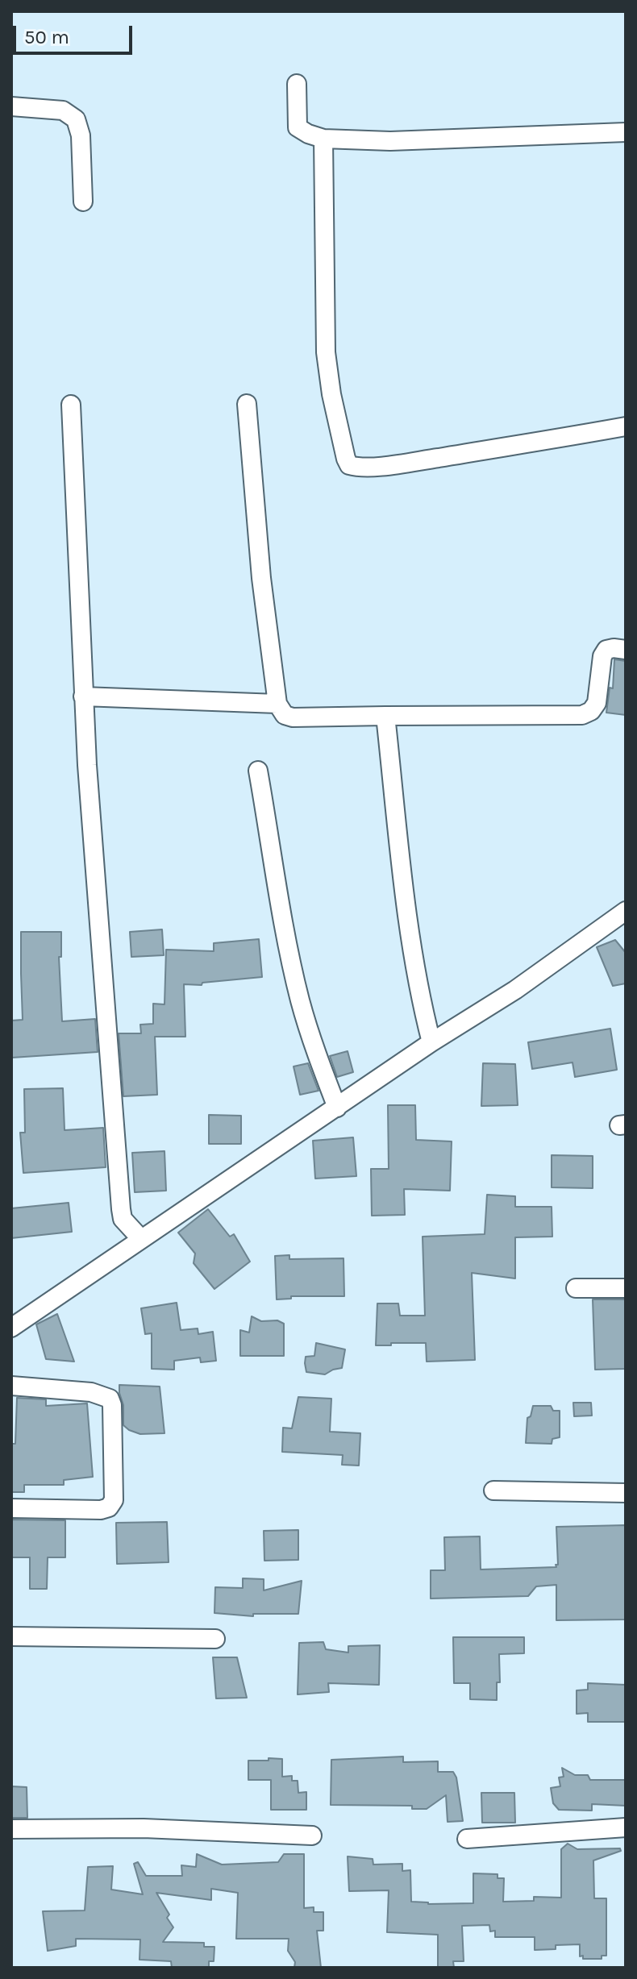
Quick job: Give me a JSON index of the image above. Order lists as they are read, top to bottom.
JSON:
{
  "scale_bar": "50 m"
}
